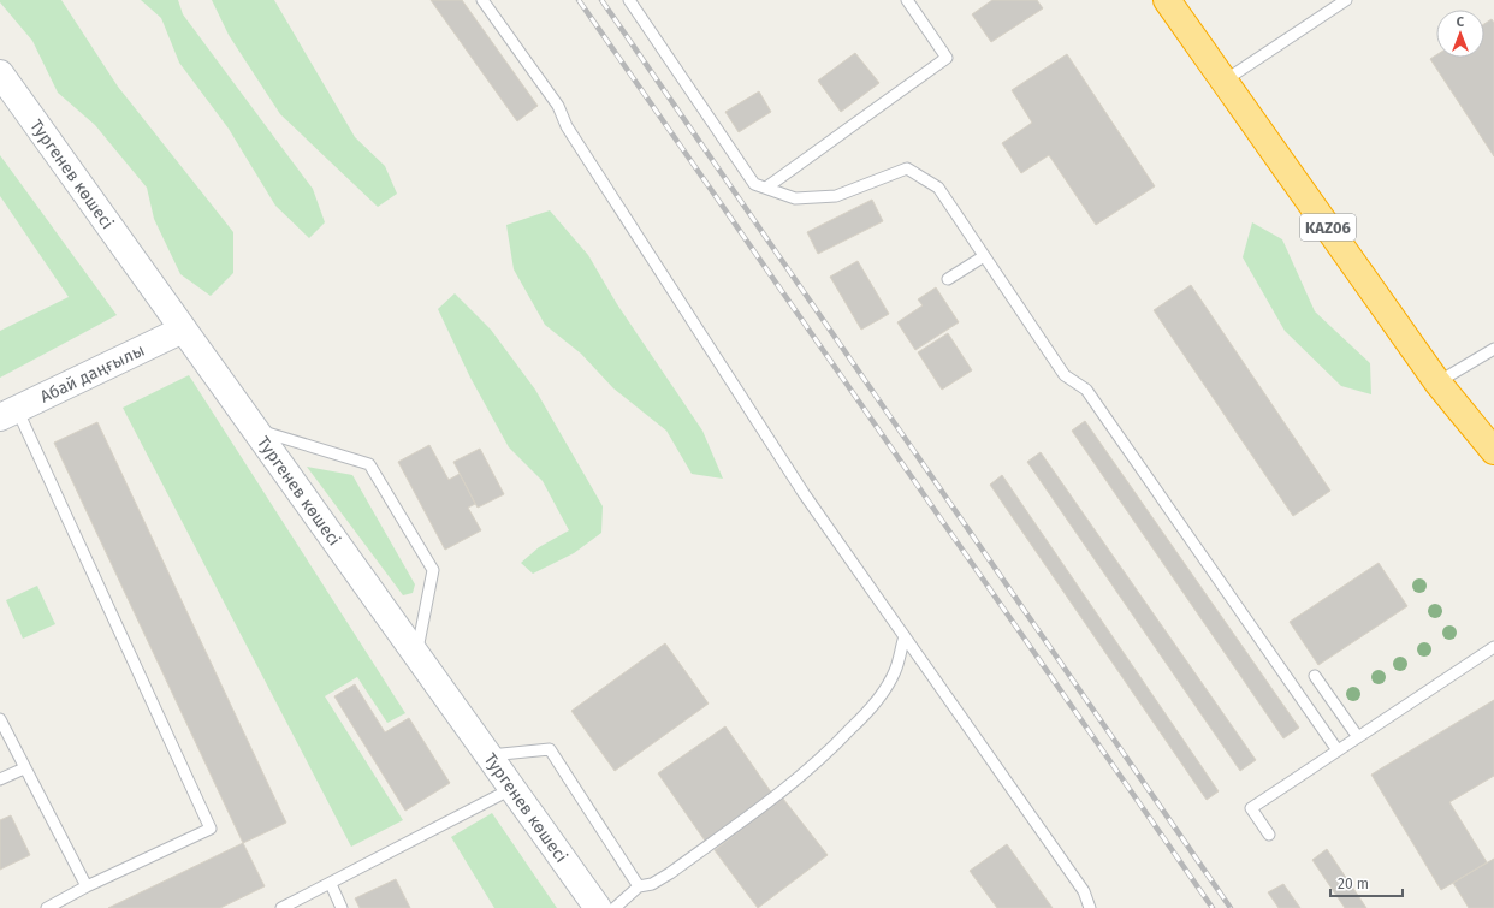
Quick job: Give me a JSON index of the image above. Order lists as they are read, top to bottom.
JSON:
{
  "streets": {
    "highway": ["KАZ06"],
    "main road": ["Тургенев көшесі", "Абай даңғылы"]
  },
  "crossings": [
    ["Тургенев көшесі", "Абай даңғылы"]
  ],
  "scale_bar": "20 m",
  "north": "top"
}
